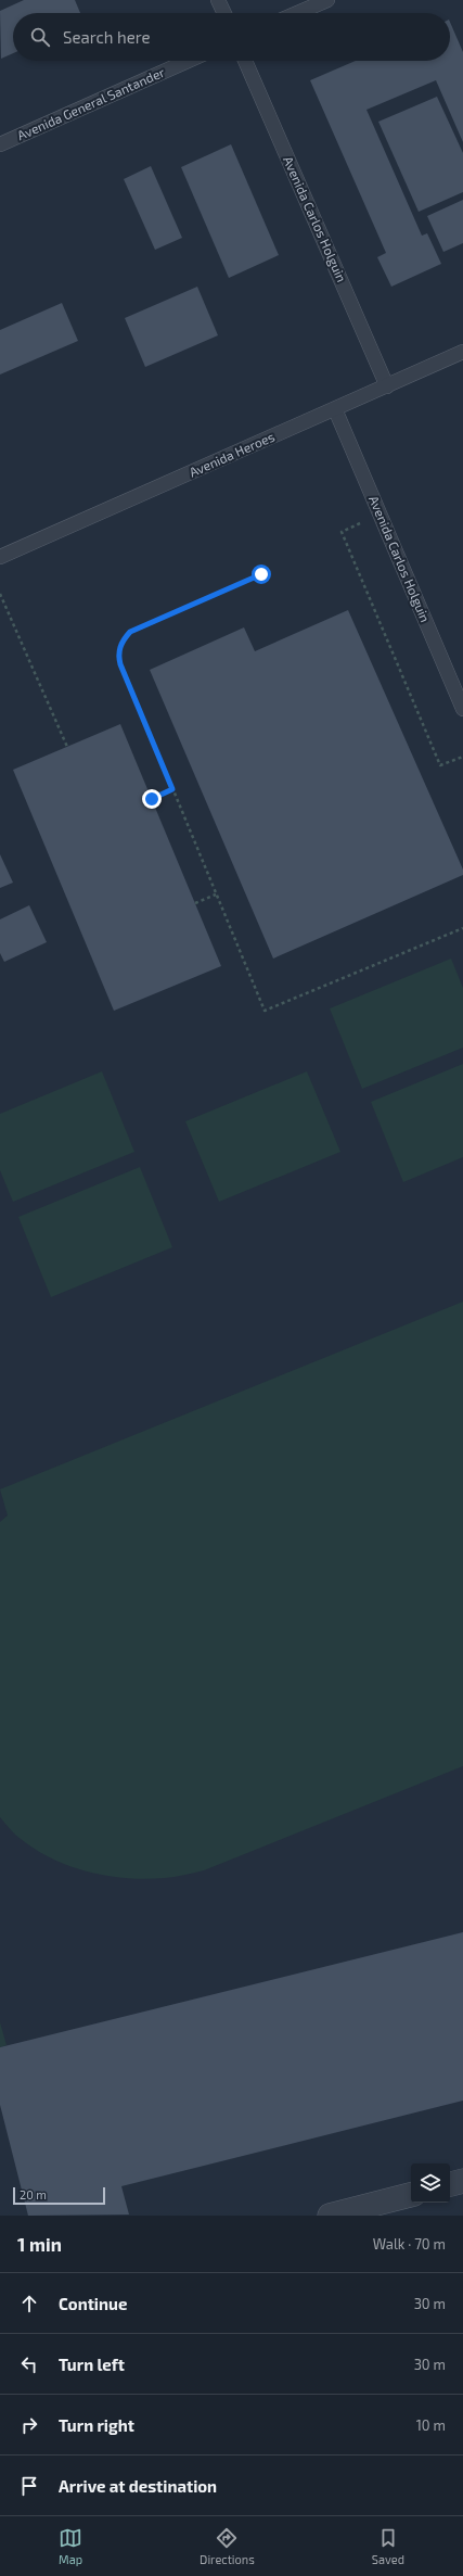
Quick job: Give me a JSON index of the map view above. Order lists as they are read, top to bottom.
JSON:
{
  "streets": {
    "lane": ["Avenida General Santander", "Avenida Carlos Holguin", "Avenida Heroes"]
  },
  "crossings": [
    ["Avenida Carlos Holguin", "Avenida Heroes"]
  ],
  "scale_bar": "20 m",
  "page": {
    "search": "Search here",
    "scale": "20 m",
    "heading": ["1 min", "Walk · 70 m"],
    "list": [
      ["Continue", "30 m"],
      ["Turn left", "30 m"],
      ["Turn right", "10 m"],
      "Arrive at destination"
    ],
    "nav": ["Map", "Directions", "Saved"]
  }
}
